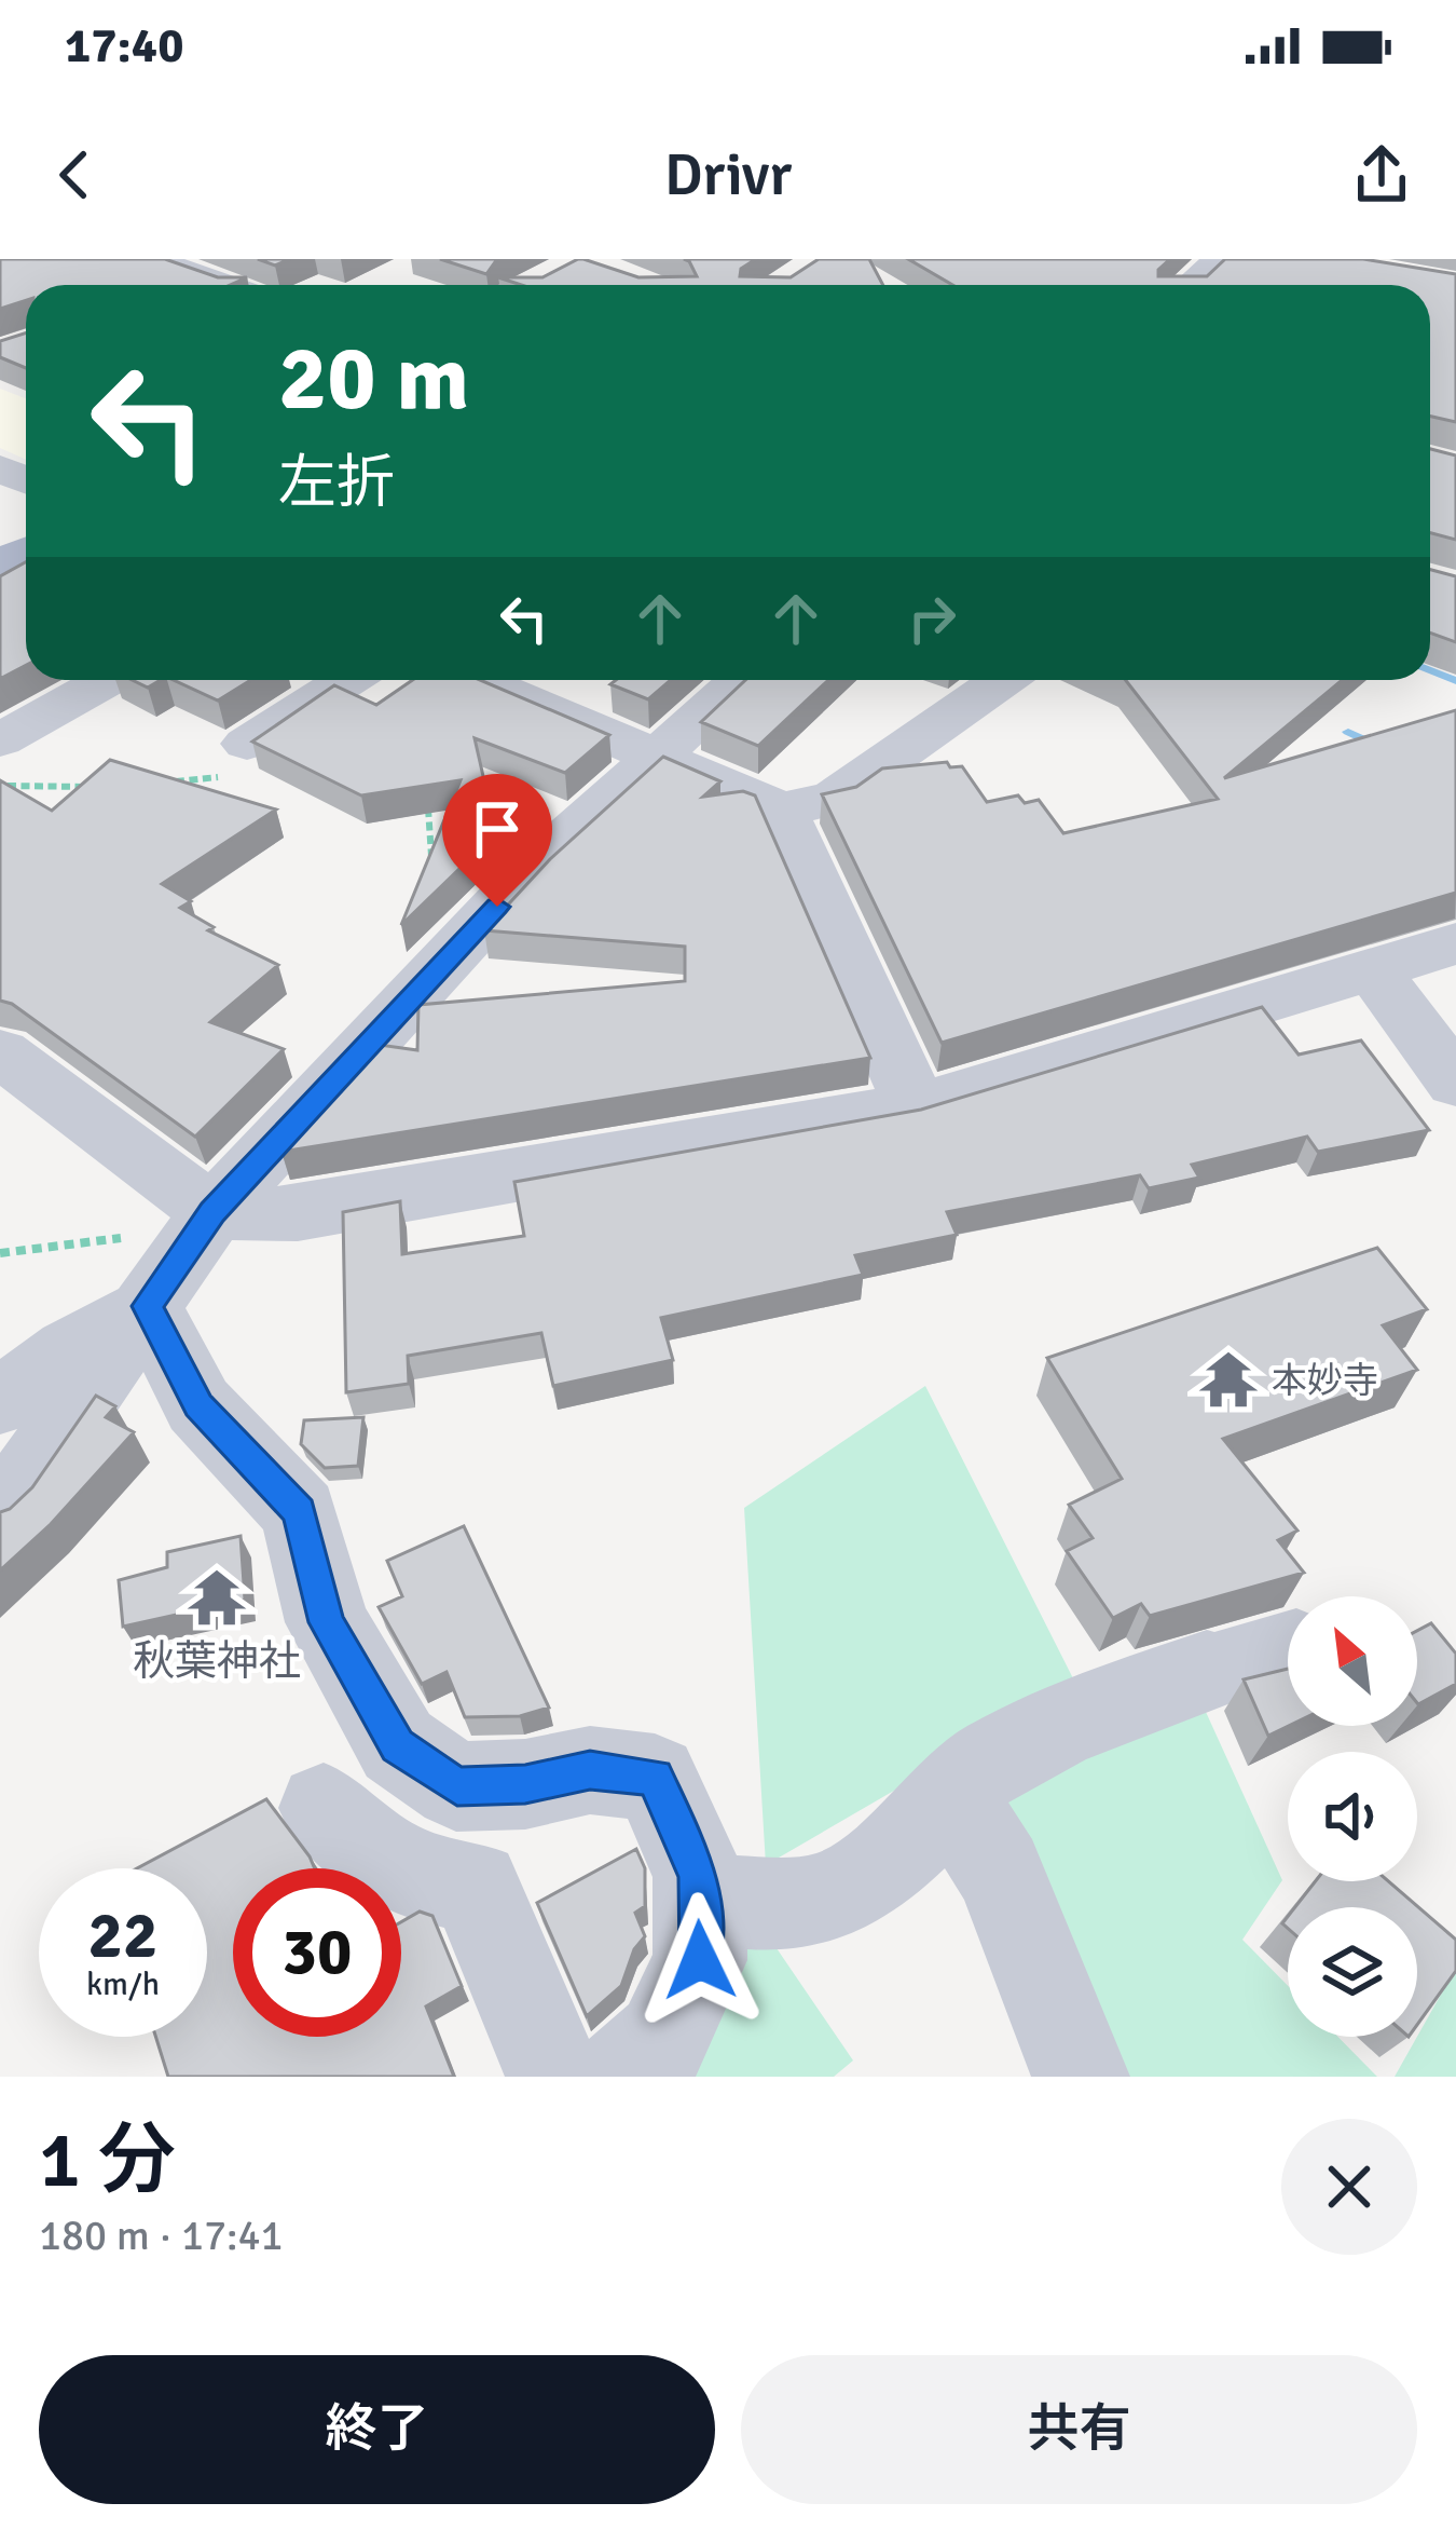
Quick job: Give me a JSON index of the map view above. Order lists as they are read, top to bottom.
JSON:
{
  "places": {
    "temple": ["本妙寺", "秋葉神社"]
  },
  "north": "top left",
  "page": {
    "status": "17:40",
    "header": "Drivr",
    "turn": ["20 m", "左折"],
    "speed": "22 km/h",
    "limit": "30",
    "heading": ["1 分", "180 m · 17:41"],
    "buttons": ["終了", "共有"]
  }
}
